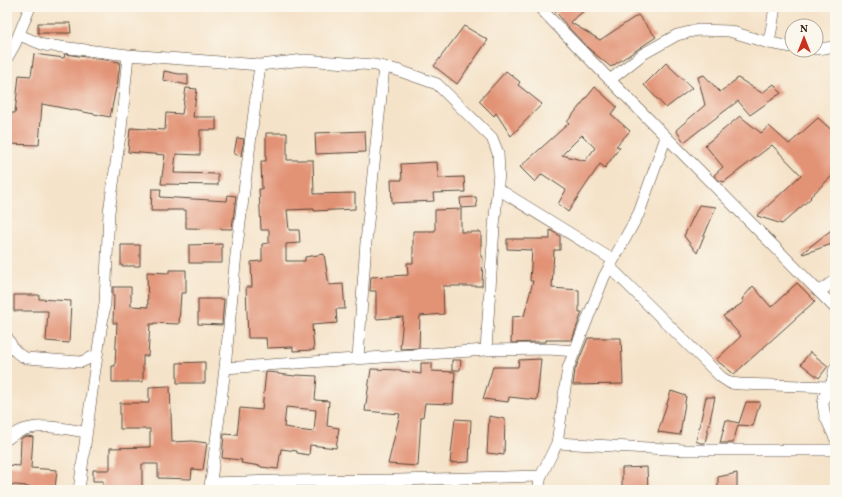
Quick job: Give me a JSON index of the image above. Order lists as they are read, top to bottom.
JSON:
{
  "north": "top"
}
